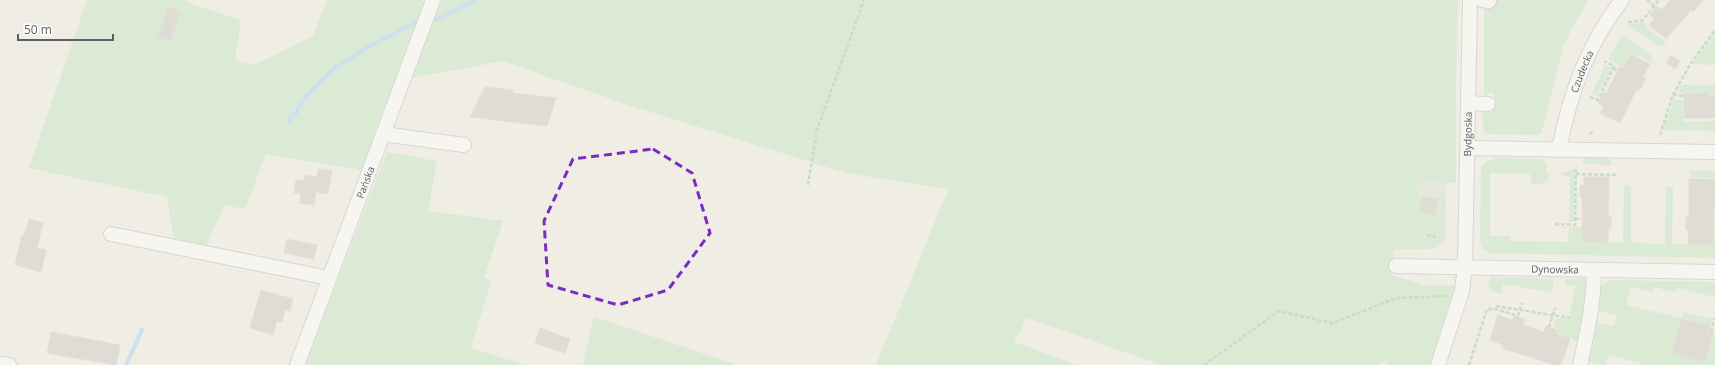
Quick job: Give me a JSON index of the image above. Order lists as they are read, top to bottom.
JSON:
{
  "streets": {
    "street": [
      "Czudecka",
      "Bydgoska",
      "Pańska",
      "Dynowska"
    ]
  },
  "crossings": [
    ["Bydgoska", "Dynowska"]
  ],
  "scale_bar": "50 m"
}
